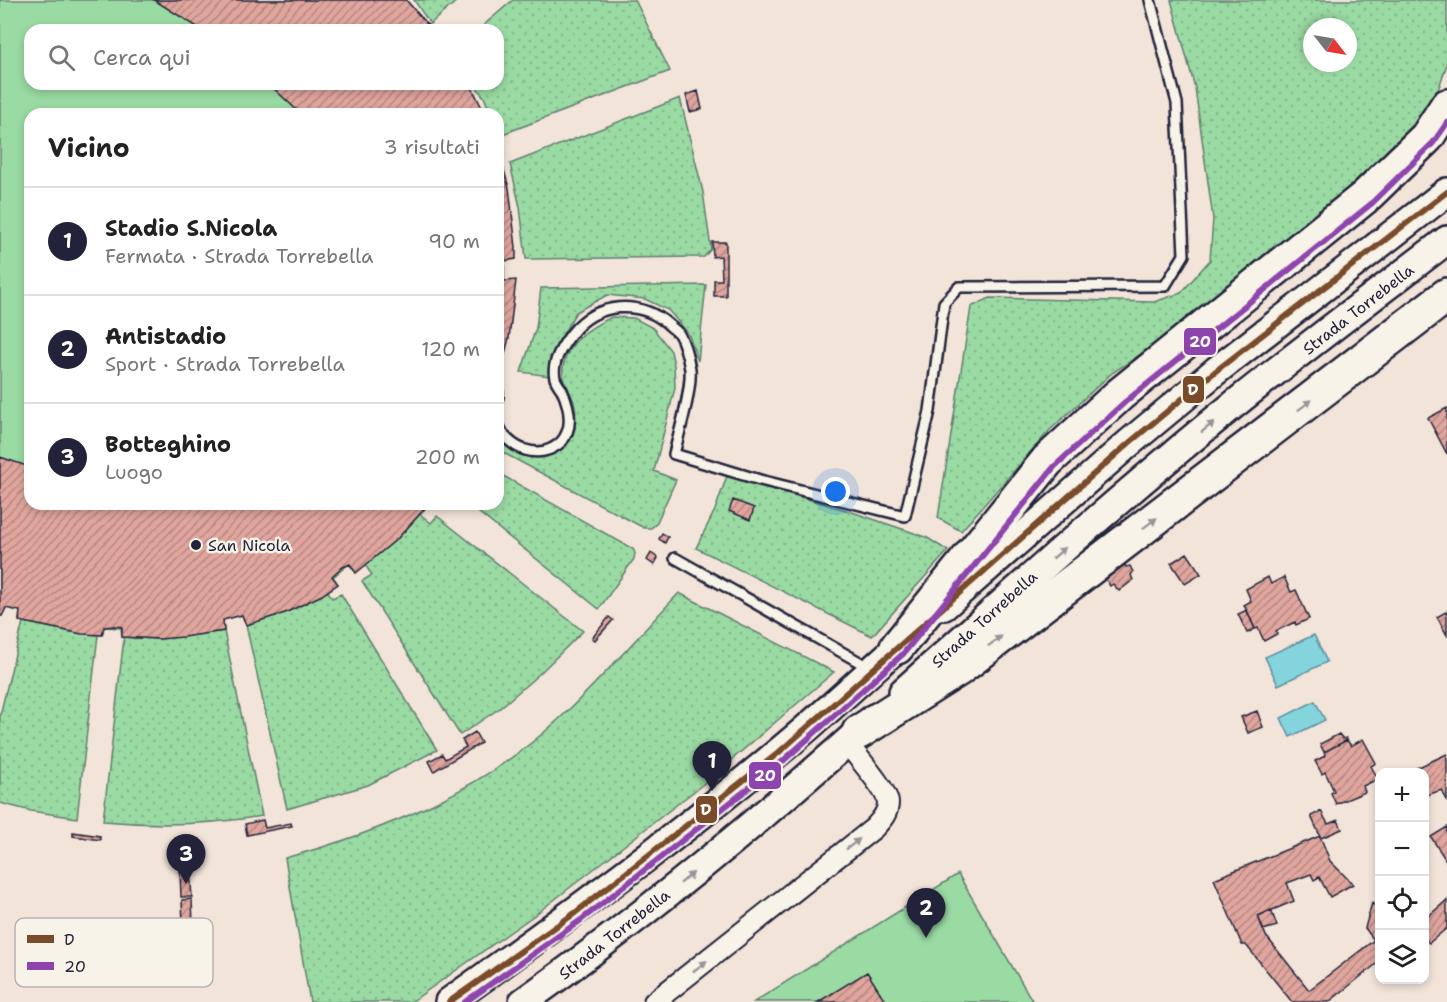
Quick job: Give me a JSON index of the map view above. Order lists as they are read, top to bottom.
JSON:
{
  "streets": {
    "main road": ["Strada Torrebella"]
  },
  "places": ["San Nicola"],
  "lines": ["transit line 20", "transit line D"],
  "legend": ["D", "20"],
  "north": "bottom right",
  "page": {
    "search": "Cerca qui",
    "heading": ["Vicino", "3 risultati"],
    "list": [
      {
        "mark": "1",
        "name": "Stadio S.Nicola",
        "note": "Fermata · Strada Torrebella",
        "value": "90 m"
      },
      {
        "mark": "2",
        "name": "Antistadio",
        "note": "Sport · Strada Torrebella",
        "value": "120 m"
      },
      {
        "mark": "3",
        "name": "Botteghino",
        "note": "Luogo",
        "value": "200 m"
      }
    ],
    "pins": ["1", "3", "2"],
    "map_buttons": ["+", "−"]
  }
}
